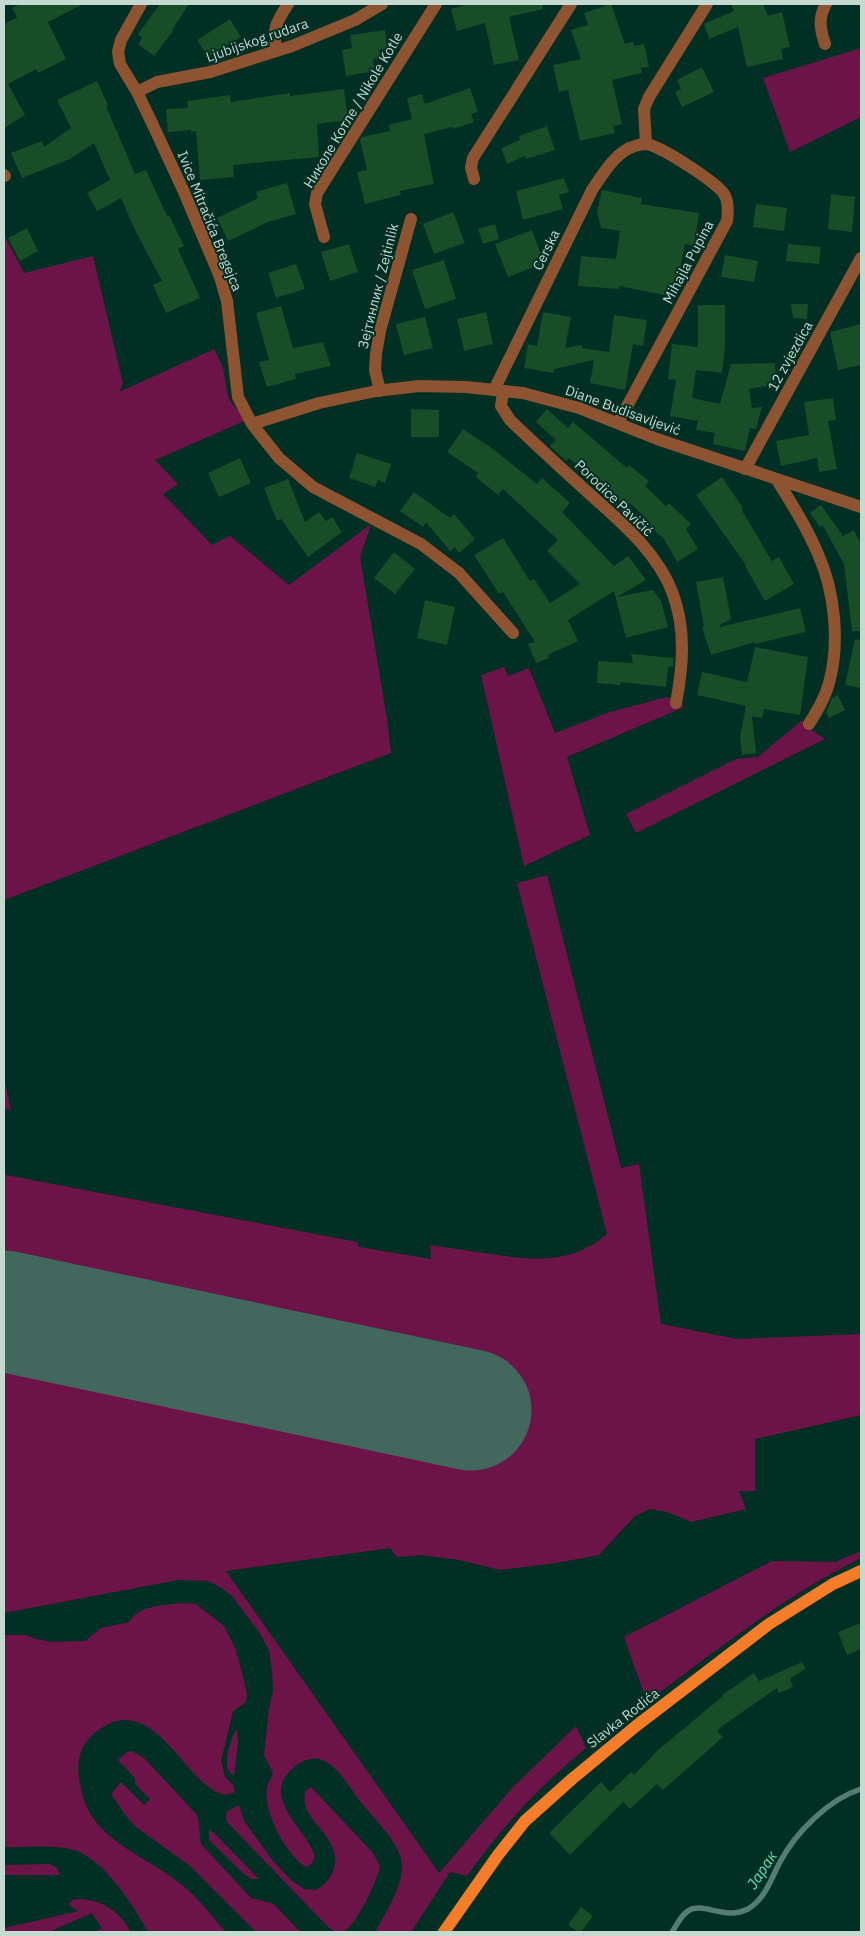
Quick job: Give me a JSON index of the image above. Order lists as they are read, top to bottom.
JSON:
{
  "streets": {
    "main road": ["Slavka Rodića"],
    "street": [
      "Ljubijskog rudara",
      "Николе Котле / Nikole Kotle",
      "Ivice Mitračića Bregejca",
      "Cerska",
      "Mihajla Pupina",
      "Зејтинлик / Zejtinlik",
      "12 zvjezdica",
      "Diane Budisavljević",
      "Porodice Pavičić"
    ]
  },
  "crossings": [
    ["Ljubijskog rudara", "Ivice Mitračića Bregejca"],
    ["Ivice Mitračića Bregejca", "Diane Budisavljević"],
    ["Cerska", "Mihajla Pupina"],
    ["Cerska", "Diane Budisavljević"],
    ["Cerska", "Porodice Pavičić"],
    ["Mihajla Pupina", "Diane Budisavljević"],
    ["Зејтинлик / Zejtinlik", "Diane Budisavljević"],
    ["12 zvjezdica", "Diane Budisavljević"],
    ["Diane Budisavljević", "Porodice Pavičić"]
  ],
  "water": ["Јарак"]
}
